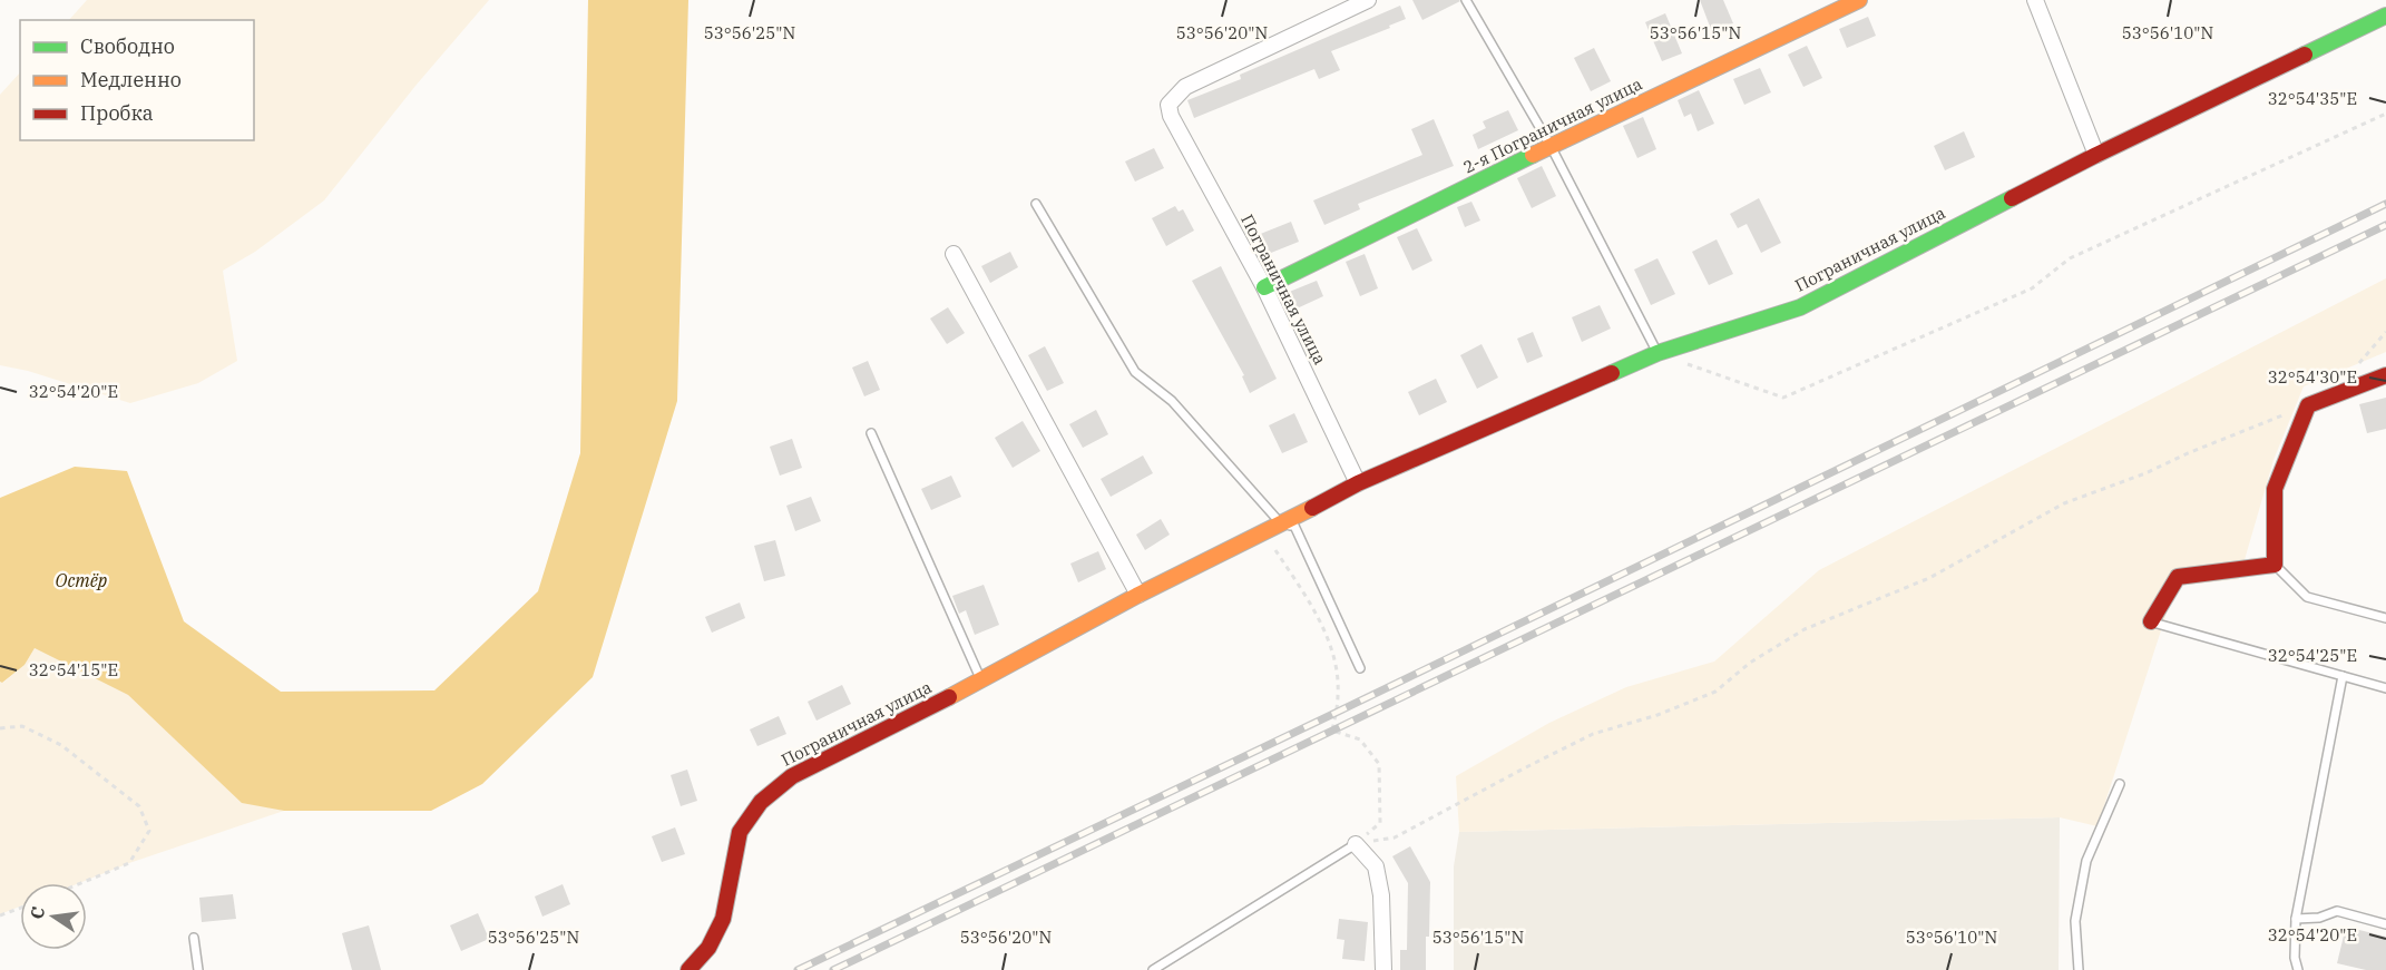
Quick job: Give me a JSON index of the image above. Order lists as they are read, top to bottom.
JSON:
{
  "streets": {
    "street": ["2-я Пограничная улица", "Пограничная улица"]
  },
  "crossings": [
    ["2-я Пограничная улица", "Пограничная улица"]
  ],
  "water": ["Остёр"],
  "legend": ["Свободно", "Медленно", "Пробка"],
  "north": "left",
  "coordinates": [
    "53°56'20\"N",
    "53°56'15\"N",
    "53°56'10\"N",
    "53°56'25\"N",
    "32°54'35\"E",
    "32°54'30\"E",
    "32°54'20\"E",
    "32°54'25\"E",
    "32°54'15\"E"
  ]
}
